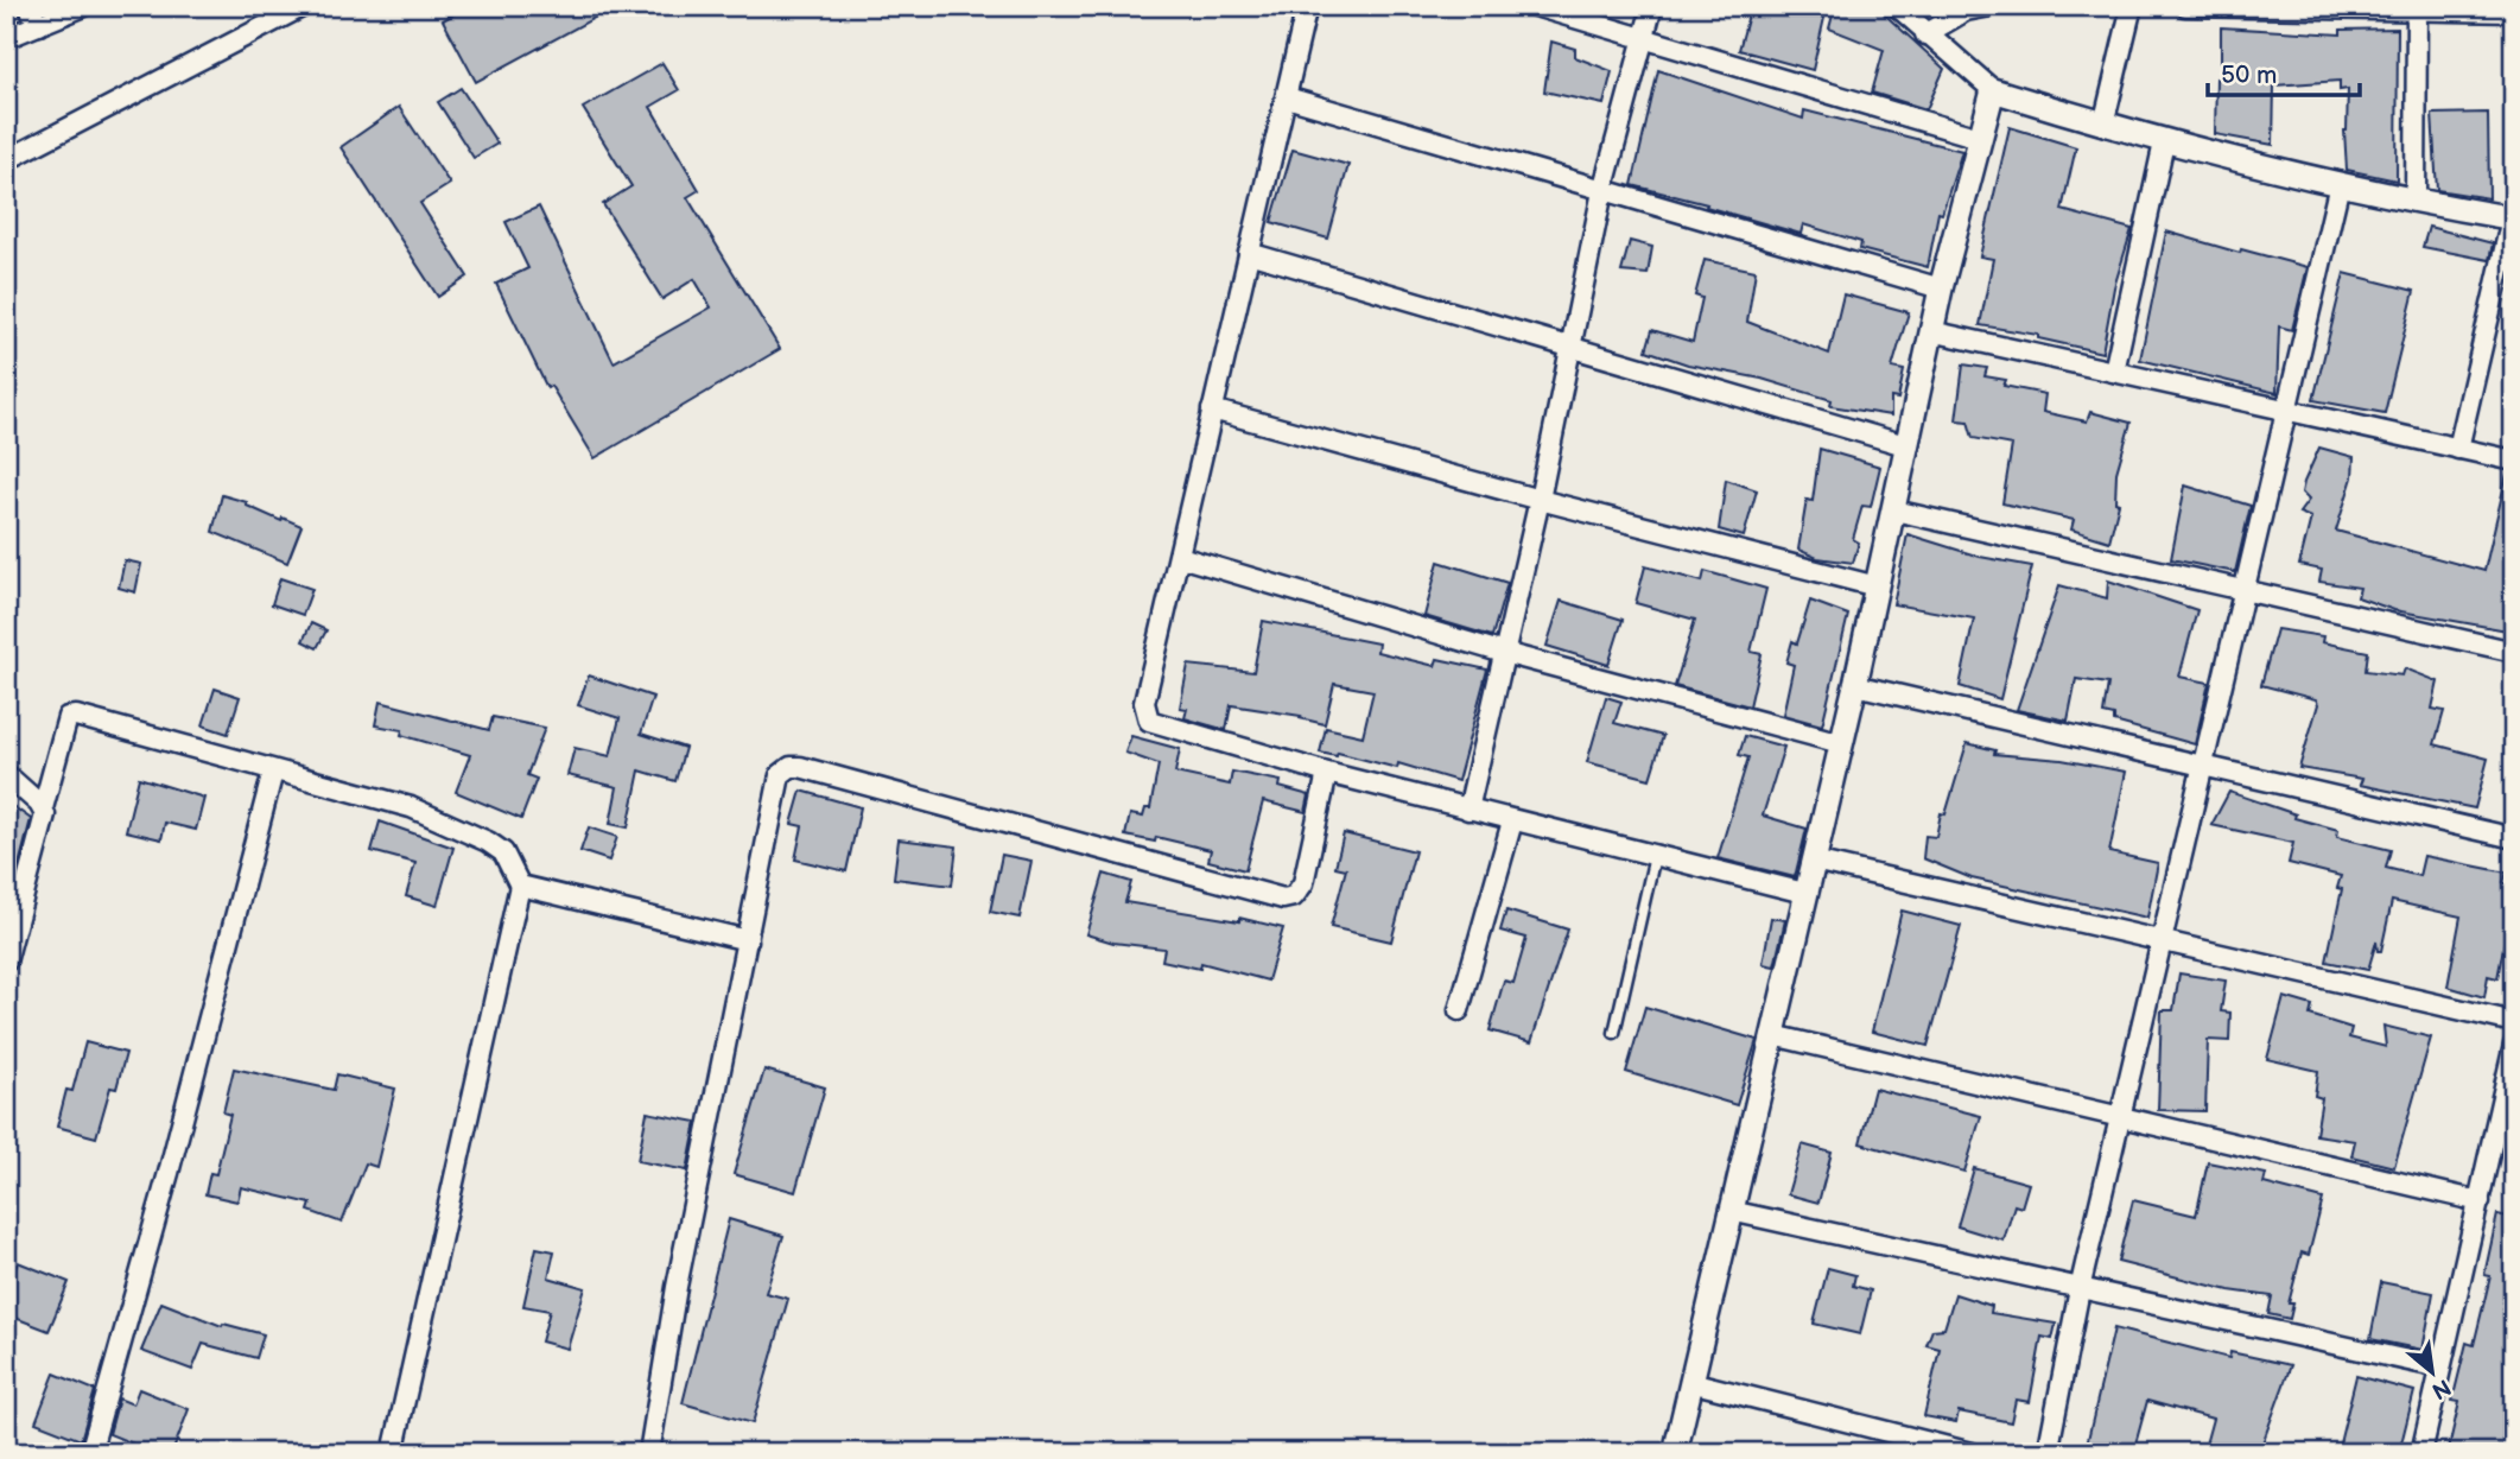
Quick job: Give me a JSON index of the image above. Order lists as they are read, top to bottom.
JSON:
{
  "scale_bar": "50 m",
  "north": "bottom right"
}
